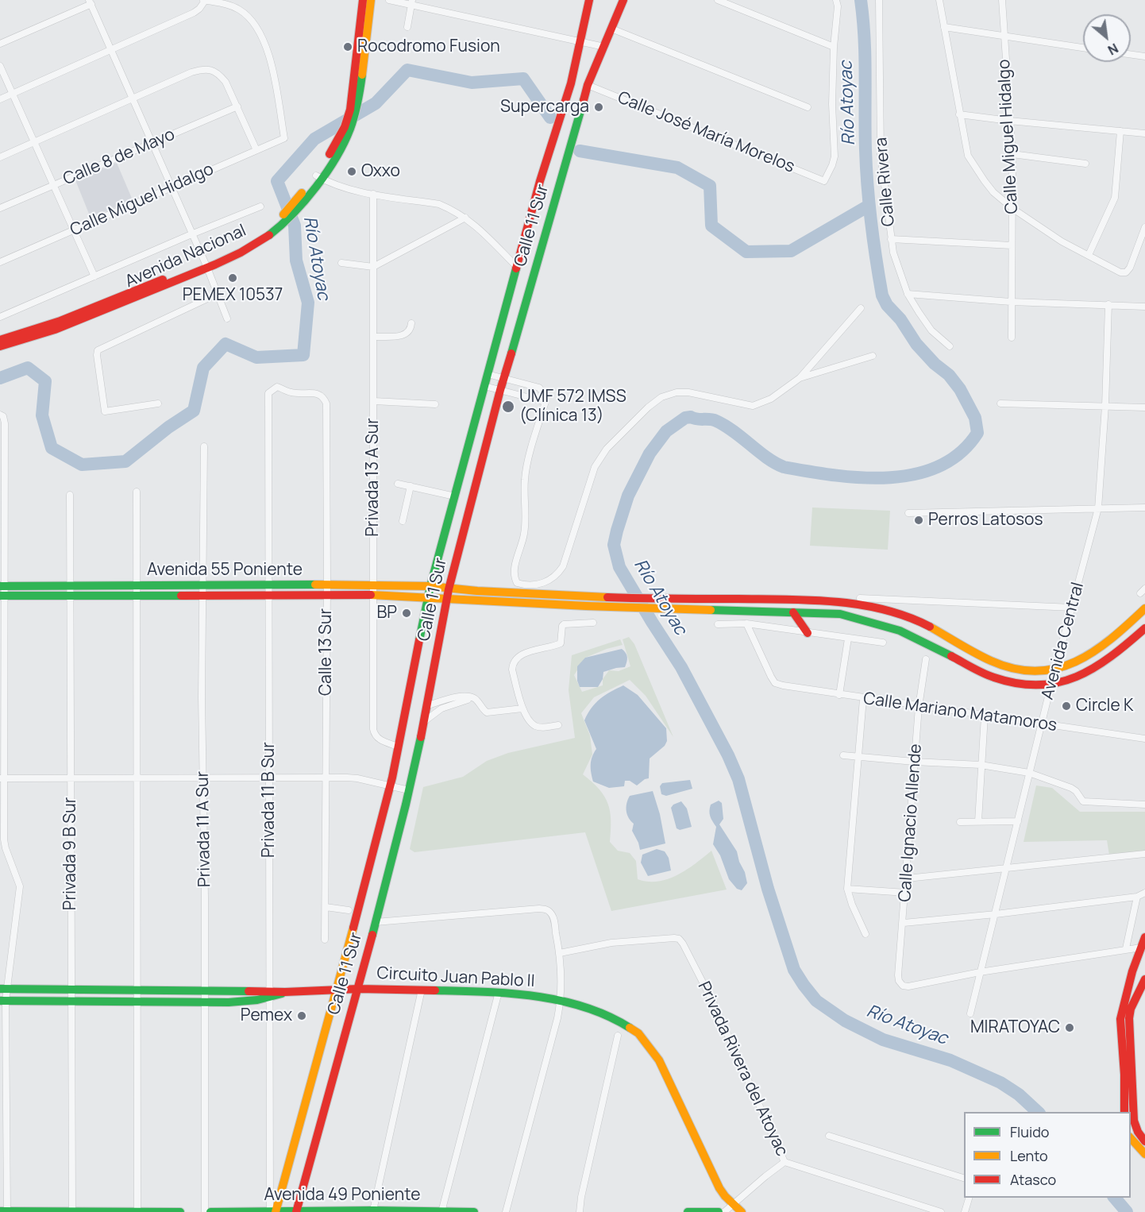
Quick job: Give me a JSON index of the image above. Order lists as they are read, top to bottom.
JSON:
{
  "streets": {
    "main road": [
      "Calle 11 Sur",
      "Avenida Nacional",
      "Avenida 55 Poniente",
      "Circuito Juan Pablo II",
      "Avenida 49 Poniente"
    ],
    "street": [
      "Calle José María Morelos",
      "Calle Miguel Hidalgo",
      "Calle 8 de Mayo",
      "Calle Rivera",
      "Privada 13 A Sur",
      "Avenida Central",
      "Calle 13 Sur",
      "Calle Mariano Matamoros",
      "Privada 11 B Sur",
      "Calle Ignacio Allende",
      "Privada 11 A Sur",
      "Privada 9 B Sur",
      "Privada Rivera del Atoyac"
    ]
  },
  "crossings": [
    ["Calle José María Morelos", "Calle 11 Sur"],
    ["Calle 11 Sur", "Privada 13 A Sur"],
    ["Calle 11 Sur", "Avenida 55 Poniente"],
    ["Calle 11 Sur", "Privada 11 B Sur"],
    ["Calle 11 Sur", "Circuito Juan Pablo II"],
    ["Calle 11 Sur", "Avenida 49 Poniente"],
    ["Privada 13 A Sur", "Avenida 55 Poniente"],
    ["Avenida 55 Poniente", "Calle 13 Sur"],
    ["Avenida 55 Poniente", "Privada 11 B Sur"],
    ["Avenida 55 Poniente", "Privada 11 A Sur"],
    ["Avenida 55 Poniente", "Privada 9 B Sur"],
    ["Avenida Central", "Calle Mariano Matamoros"],
    ["Avenida Central", "Calle Ignacio Allende"],
    ["Calle 13 Sur", "Privada 11 B Sur"],
    ["Calle Mariano Matamoros", "Calle Ignacio Allende"],
    ["Privada 11 B Sur", "Circuito Juan Pablo II"],
    ["Privada 11 B Sur", "Avenida 49 Poniente"],
    ["Privada 11 A Sur", "Circuito Juan Pablo II"],
    ["Privada 9 B Sur", "Circuito Juan Pablo II"]
  ],
  "water": ["Río Atoyac"],
  "places": [
    "Rocodromo Fusion",
    "Supercarga",
    "Oxxo",
    "PEMEX 10537",
    "UMF 572 IMSS (Clínica 13)",
    "Perros Latosos",
    "BP",
    "Circle K",
    "Pemex",
    "MIRATOYAC"
  ],
  "legend": ["Fluido", "Lento", "Atasco"],
  "north": "bottom right"
}
